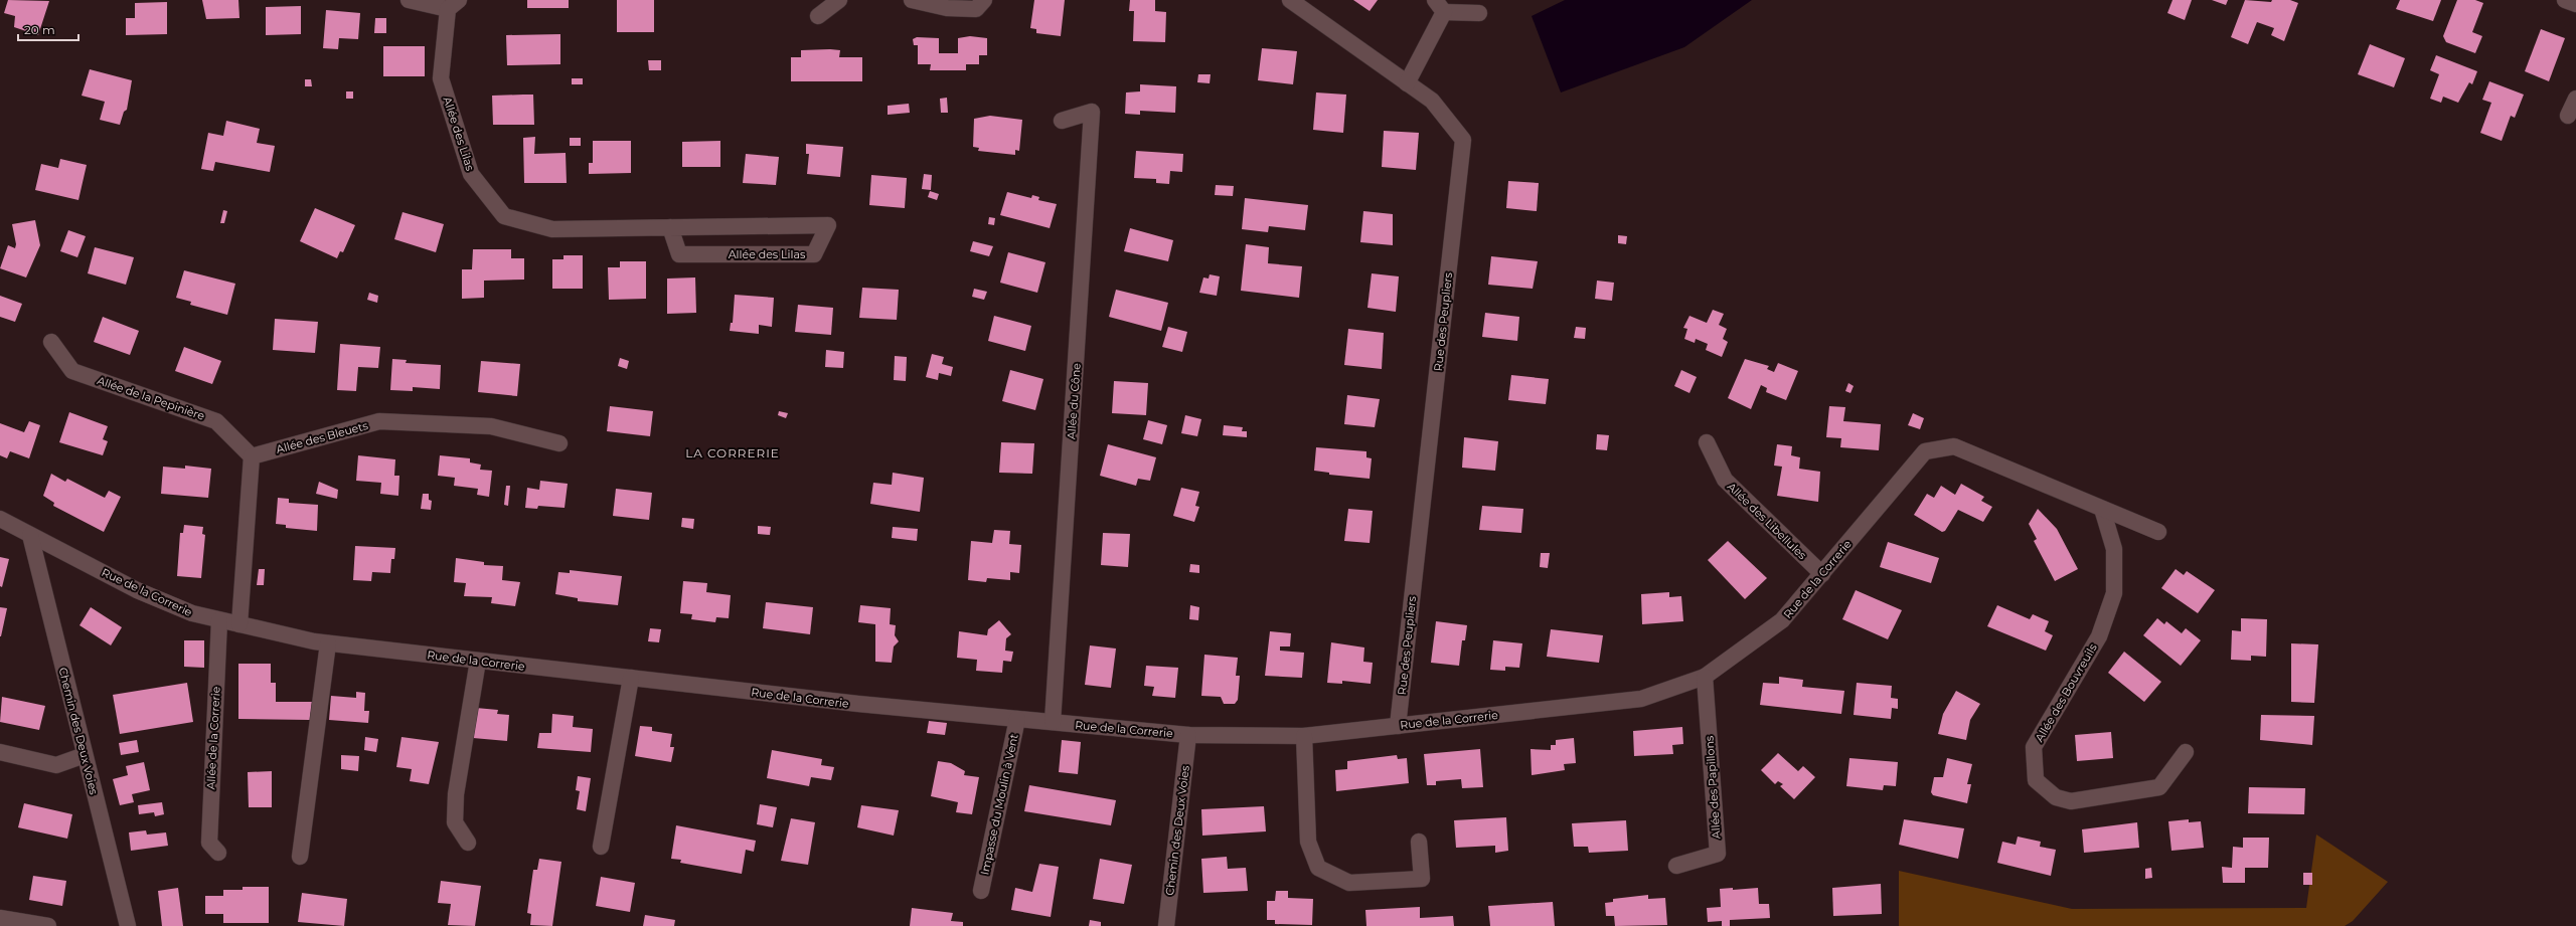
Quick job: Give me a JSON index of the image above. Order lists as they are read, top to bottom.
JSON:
{
  "streets": {
    "street": [
      "Allée des Lilas",
      "Rue des Peupliers",
      "Allée de la Pepinière",
      "Allée du Cône",
      "Allée des Bleuets",
      "Allée des Libellules",
      "Rue de la Correrie",
      "Allée des Bouvreuils",
      "Chemin des Deux Voies",
      "Allée de la Correrie",
      "Allée des Papillons",
      "Impasse du Moulin à Vent"
    ]
  },
  "crossings": [
    ["Rue des Peupliers", "Rue de la Correrie"],
    ["Allée de la Pepinière", "Allée des Bleuets"],
    ["Allée du Cône", "Rue de la Correrie"],
    ["Allée des Libellules", "Rue de la Correrie"],
    ["Rue de la Correrie", "Allée des Bouvreuils"],
    ["Rue de la Correrie", "Chemin des Deux Voies"],
    ["Rue de la Correrie", "Allée de la Correrie"],
    ["Rue de la Correrie", "Allée des Papillons"],
    ["Rue de la Correrie", "Impasse du Moulin à Vent"]
  ],
  "districts": ["LA CORRERIE"],
  "scale_bar": "20 m"
}
